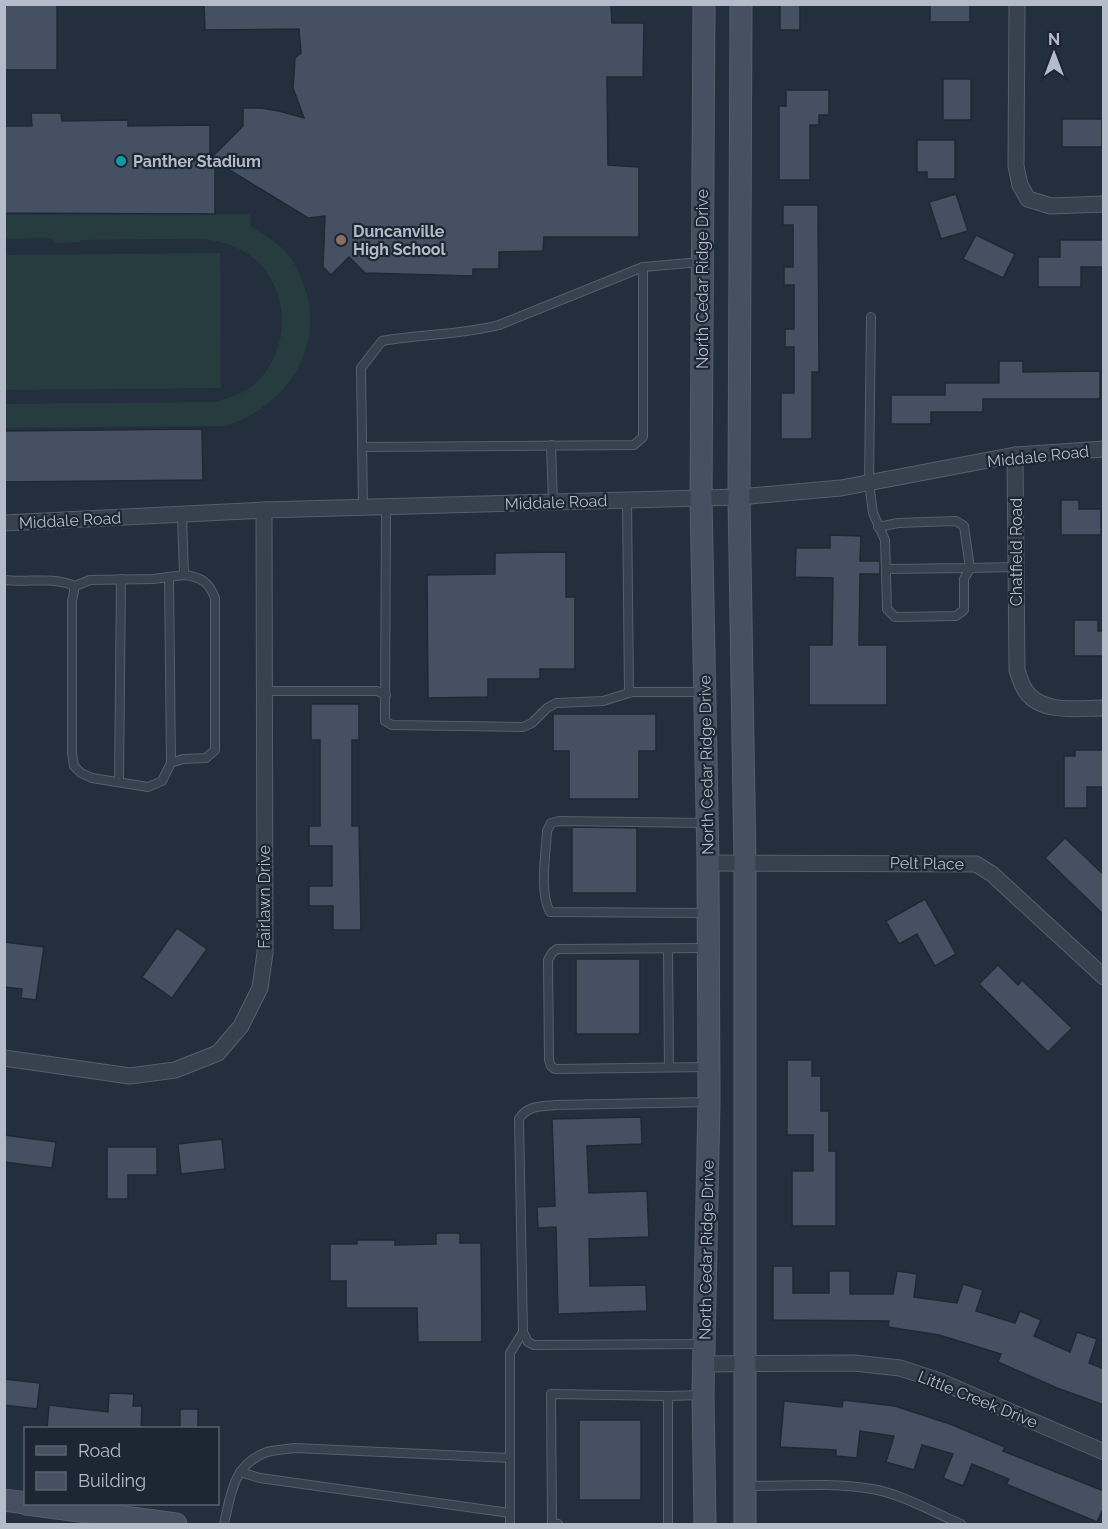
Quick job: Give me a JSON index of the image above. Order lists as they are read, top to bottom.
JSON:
{
  "streets": {
    "main road": ["North Cedar Ridge Drive"],
    "street": [
      "Middale Road",
      "Chatfield Road",
      "Pelt Place",
      "Fairlawn Drive",
      "Little Creek Drive"
    ]
  },
  "crossings": [
    ["North Cedar Ridge Drive", "Middale Road"],
    ["North Cedar Ridge Drive", "Pelt Place"],
    ["North Cedar Ridge Drive", "Little Creek Drive"],
    ["Middale Road", "Chatfield Road"],
    ["Middale Road", "Fairlawn Drive"]
  ],
  "places": ["Panther Stadium", "Duncanville High School"],
  "legend": ["Road", "Building"],
  "north": "top"
}
